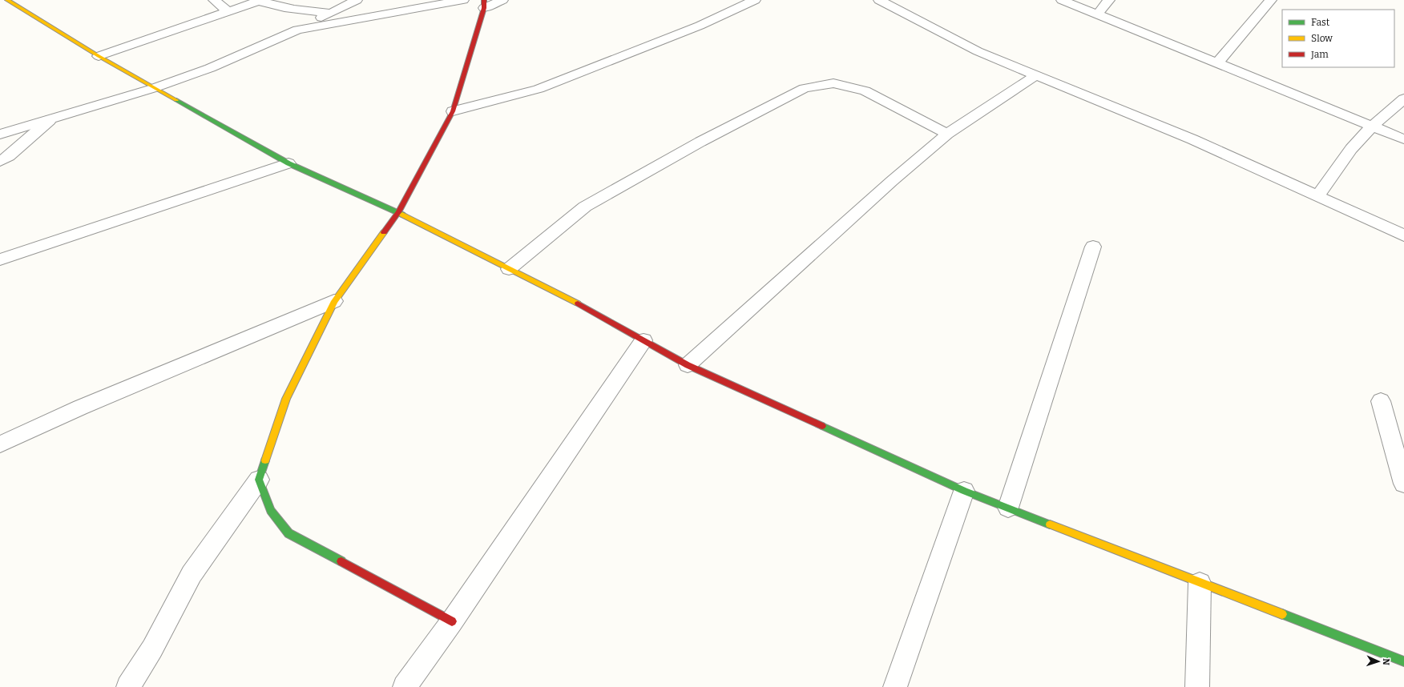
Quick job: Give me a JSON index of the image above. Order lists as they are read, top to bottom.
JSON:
{
  "legend": ["Fast", "Slow", "Jam"],
  "north": "right"
}
